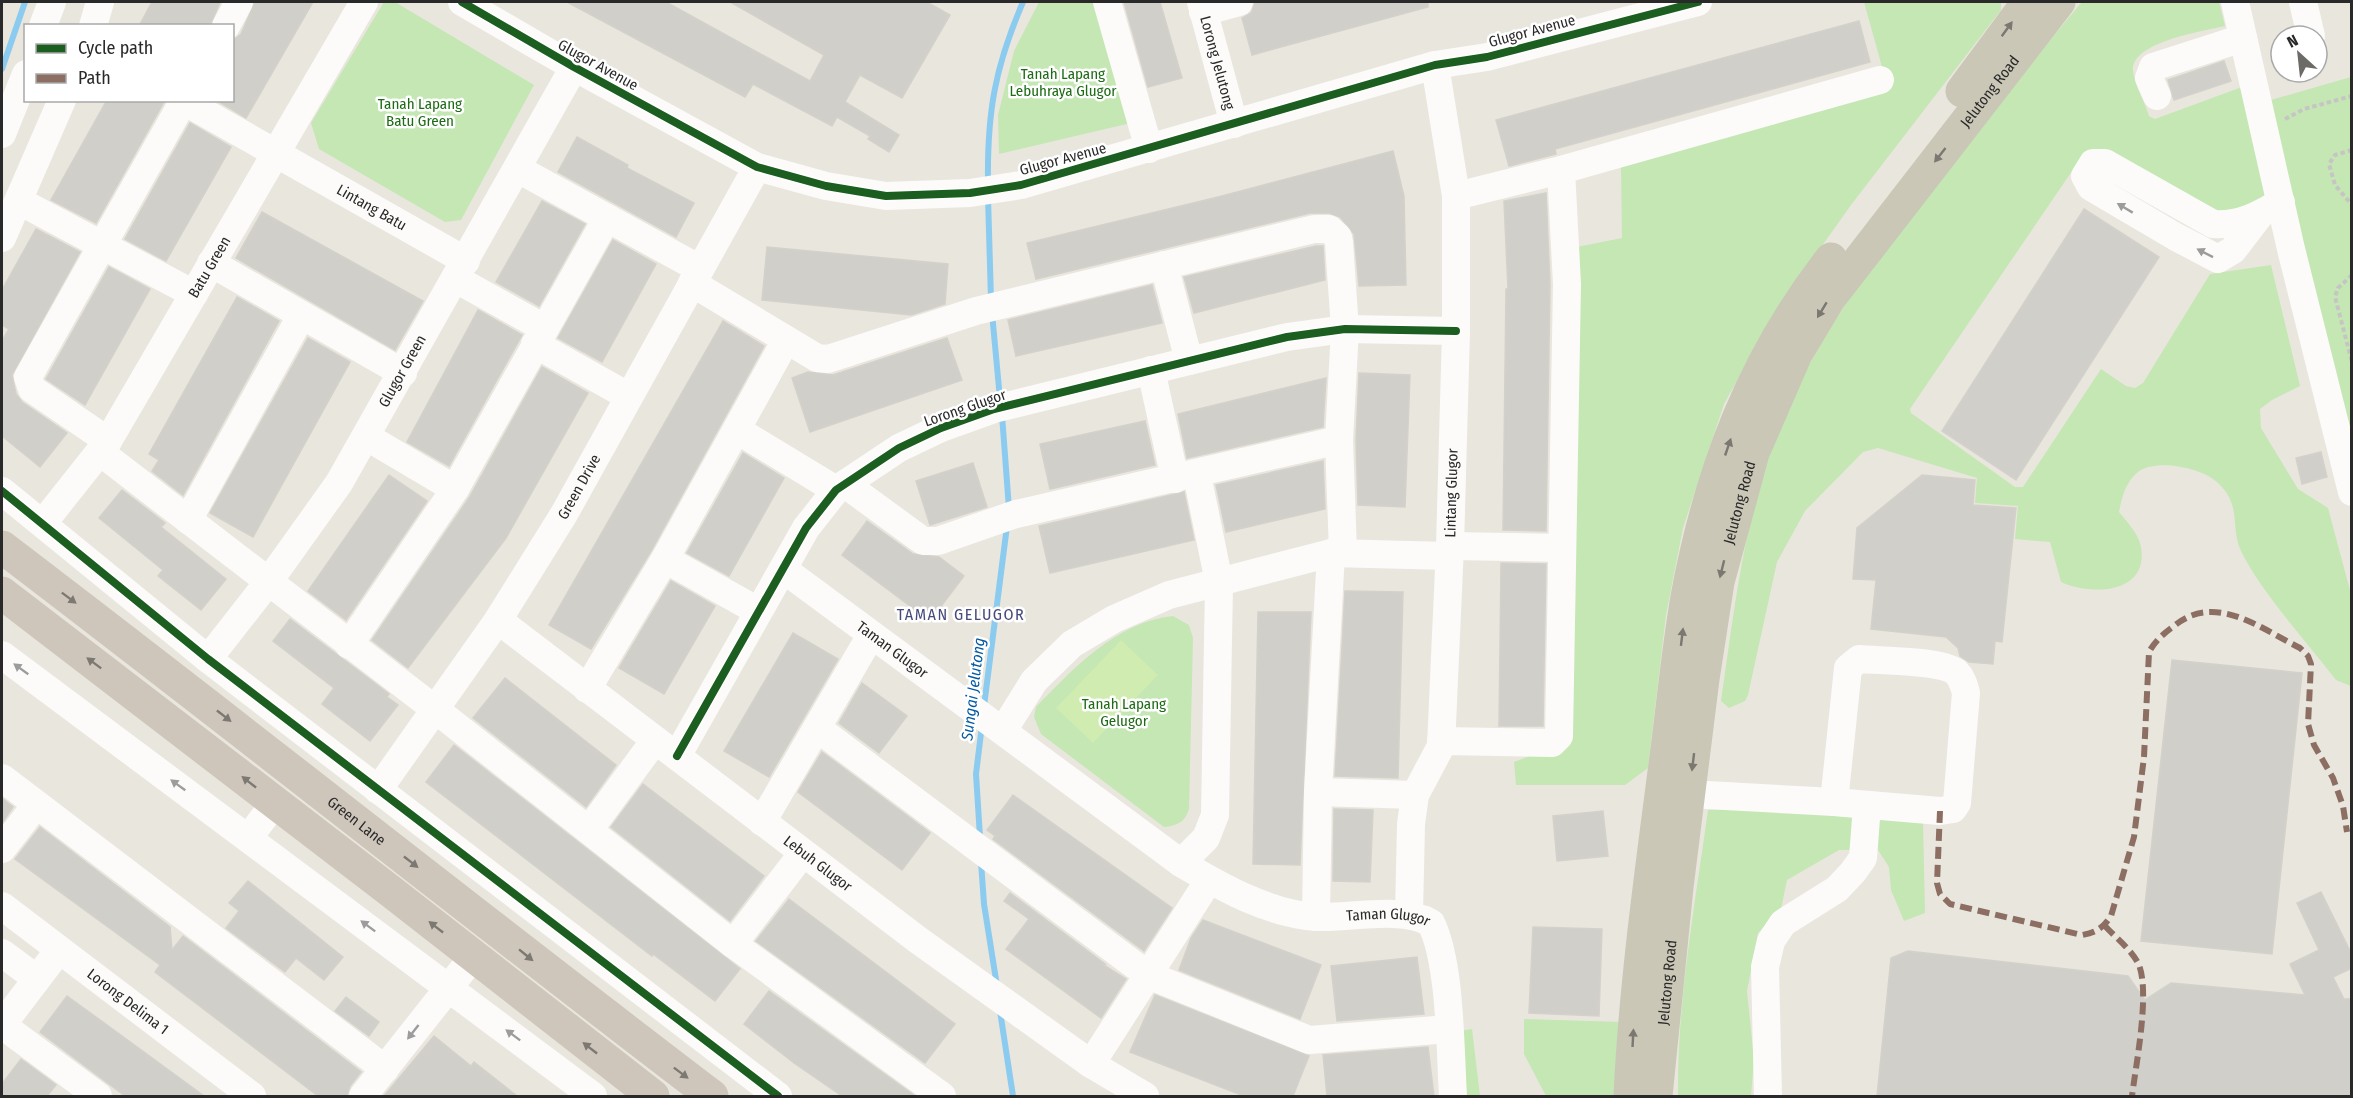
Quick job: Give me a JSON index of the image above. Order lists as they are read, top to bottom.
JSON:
{
  "streets": {
    "highway": ["Green Lane"],
    "main road": ["Jelutong Road"],
    "street": [
      "Glugor Avenue",
      "Lorong Jelutong",
      "Lintang Batu",
      "Batu Green",
      "Glugor Green",
      "Lorong Glugor",
      "Green Drive",
      "Lintang Glugor",
      "Taman Glugor",
      "Lebuh Glugor",
      "Lorong Delima 1"
    ]
  },
  "crossings": [
    ["Glugor Avenue", "Lorong Jelutong"],
    ["Glugor Avenue", "Glugor Green"],
    ["Glugor Avenue", "Green Drive"],
    ["Glugor Avenue", "Lintang Glugor"],
    ["Lintang Batu", "Batu Green"],
    ["Lintang Batu", "Glugor Green"],
    ["Lintang Batu", "Green Drive"],
    ["Lorong Glugor", "Lintang Glugor"],
    ["Lorong Glugor", "Taman Glugor"],
    ["Lorong Glugor", "Lebuh Glugor"],
    ["Green Drive", "Lebuh Glugor"],
    ["Lintang Glugor", "Taman Glugor"]
  ],
  "districts": ["TAMAN GELUGOR"],
  "water": ["Sungai Jelutong"],
  "parks": ["Tanah Lapang Lebuhraya Glugor", "Tanah Lapang Batu Green", "Tanah Lapang Gelugor"],
  "legend": ["Cycle path", "Path"],
  "north": "top left"
}
